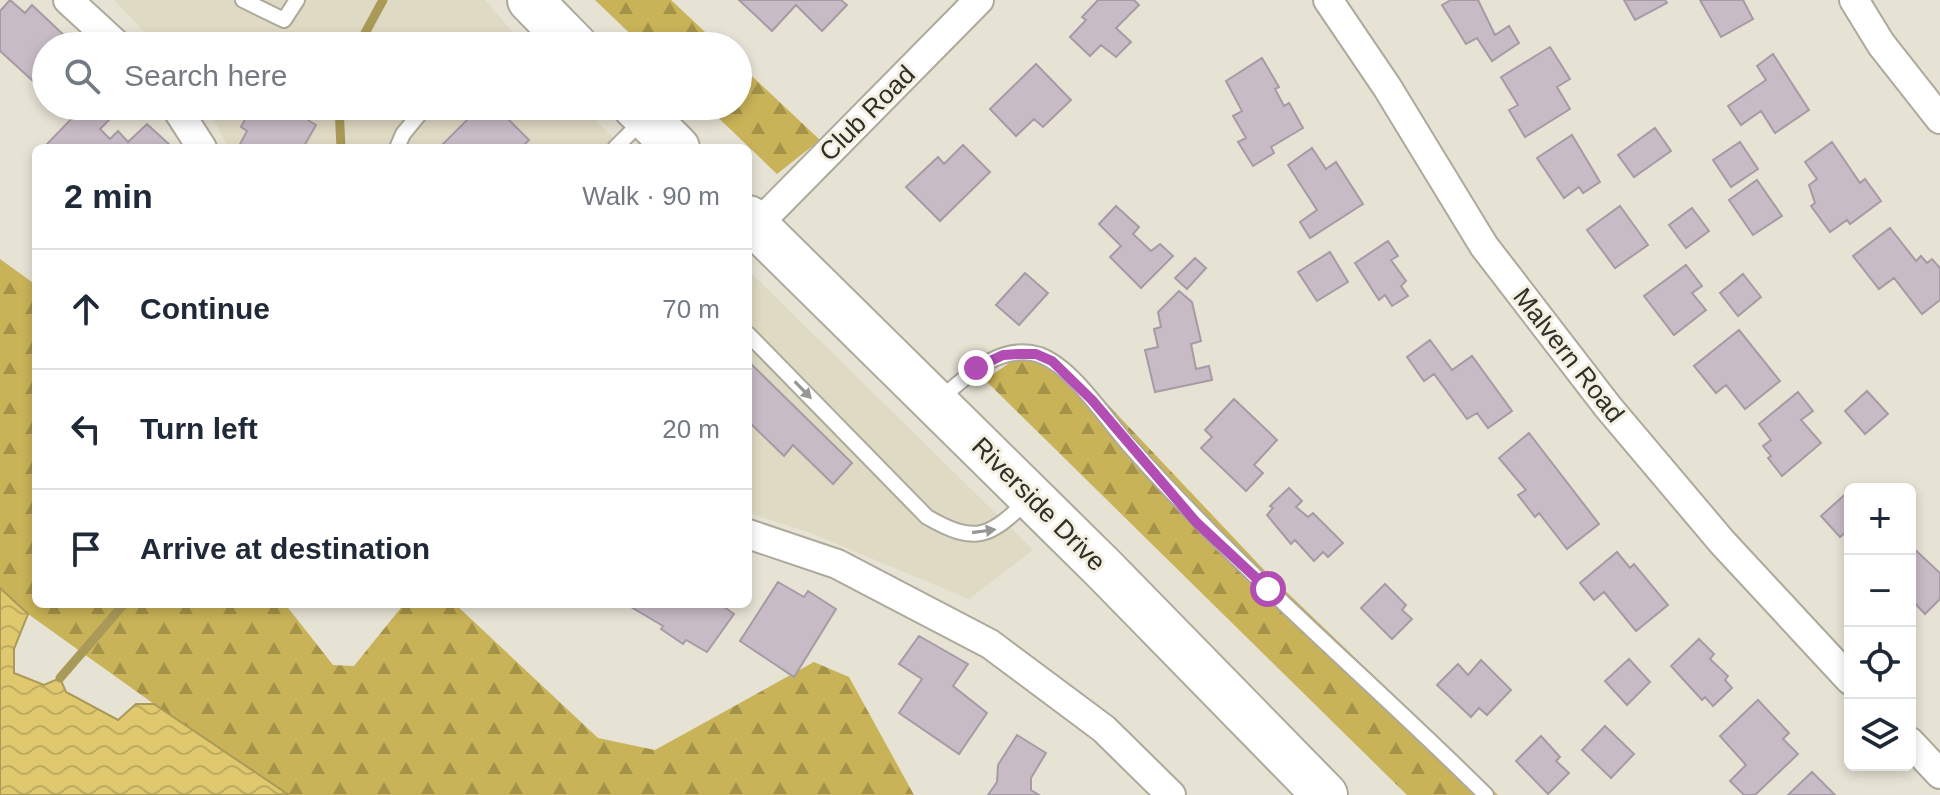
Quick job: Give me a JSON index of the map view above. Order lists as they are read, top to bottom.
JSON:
{
  "streets": {
    "main road": ["Riverside Drive"],
    "street": ["Club Road", "Malvern Road"]
  },
  "page": {
    "search": "Search here",
    "heading": ["2 min", "Walk · 90 m"],
    "list": [
      ["Continue", "70 m"],
      ["Turn left", "20 m"],
      "Arrive at destination"
    ],
    "map_buttons": ["+", "−"]
  }
}
